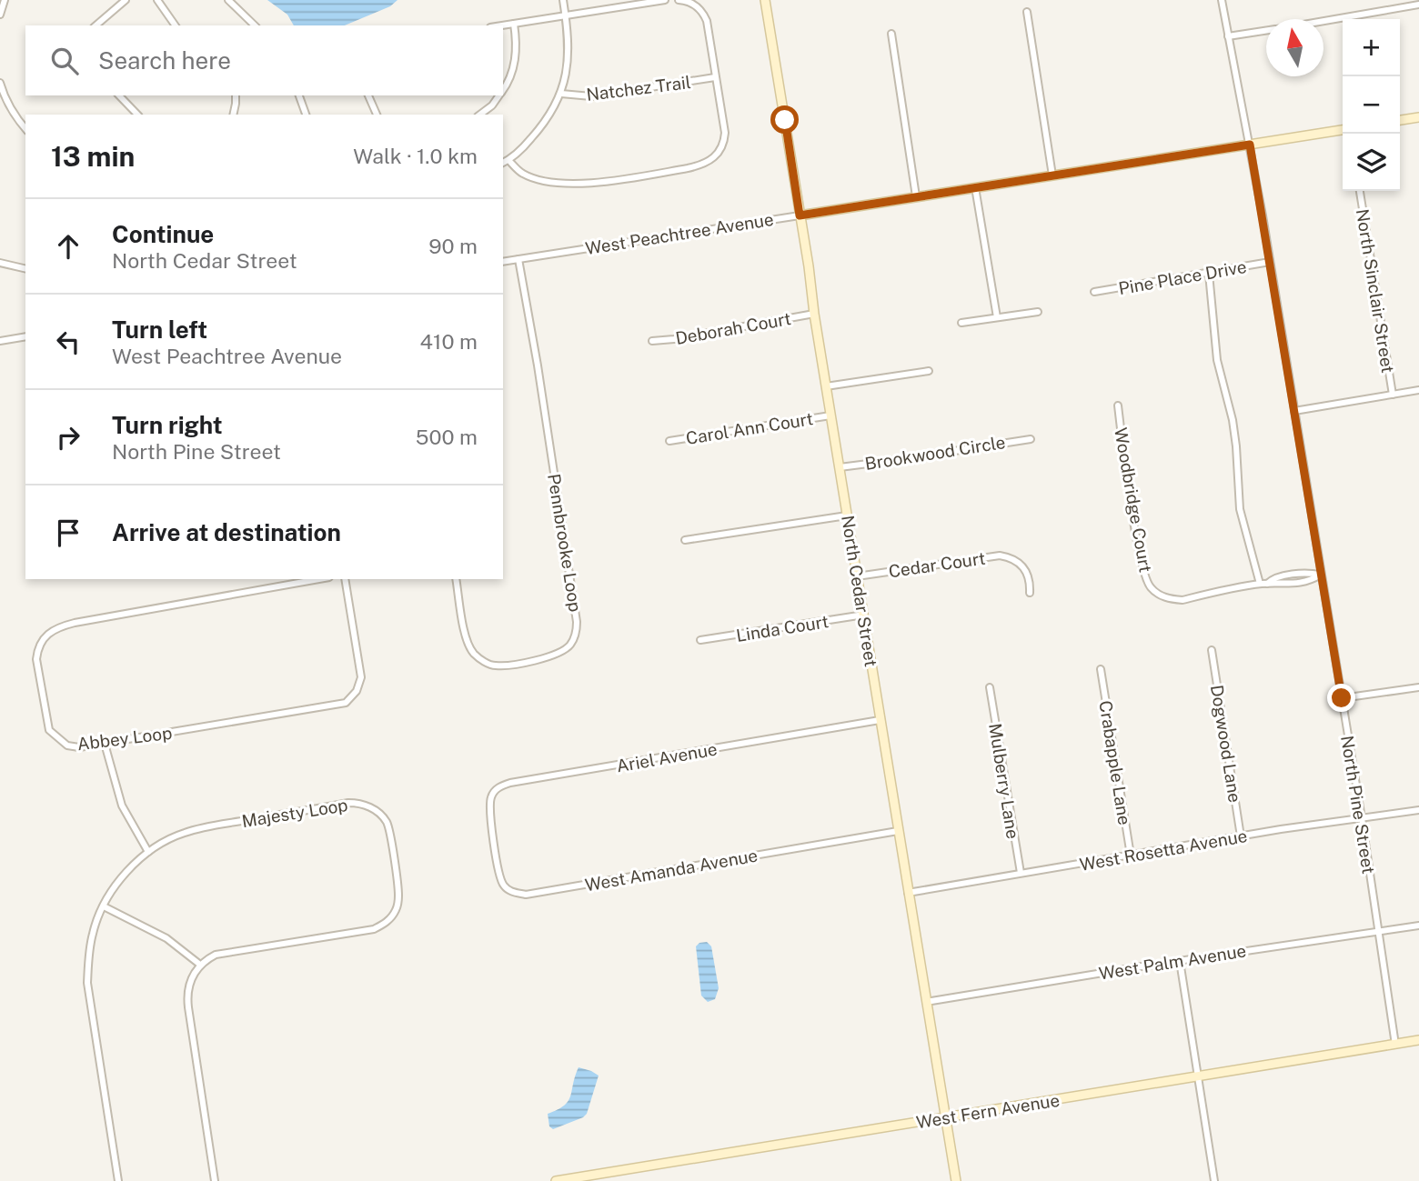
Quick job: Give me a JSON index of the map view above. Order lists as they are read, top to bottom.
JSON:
{
  "streets": {
    "street": [
      "Natchez Trail",
      "West Peachtree Avenue",
      "Pine Place Drive",
      "North Sinclair Street",
      "Deborah Court",
      "Carol Ann Court",
      "Brookwood Circle",
      "Woodbridge Court",
      "Pennbrooke Loop",
      "Cedar Court",
      "North Cedar Street",
      "Linda Court",
      "Abbey Loop",
      "Dogwood Lane",
      "Ariel Avenue",
      "Crabapple Lane",
      "Mulberry Lane",
      "North Pine Street",
      "Majesty Loop",
      "West Rosetta Avenue",
      "West Amanda Avenue",
      "West Palm Avenue",
      "West Fern Avenue"
    ]
  },
  "crossings": [
    ["West Peachtree Avenue", "Pennbrooke Loop"],
    ["West Peachtree Avenue", "North Cedar Street"],
    ["West Peachtree Avenue", "North Pine Street"],
    ["Pine Place Drive", "North Pine Street"],
    ["Deborah Court", "North Cedar Street"],
    ["Carol Ann Court", "North Cedar Street"],
    ["Brookwood Circle", "North Cedar Street"],
    ["Woodbridge Court", "North Pine Street"],
    ["Cedar Court", "North Cedar Street"],
    ["North Cedar Street", "Linda Court"],
    ["North Cedar Street", "Ariel Avenue"],
    ["North Cedar Street", "West Rosetta Avenue"],
    ["North Cedar Street", "West Amanda Avenue"],
    ["North Cedar Street", "West Palm Avenue"],
    ["North Cedar Street", "West Fern Avenue"],
    ["Dogwood Lane", "West Rosetta Avenue"],
    ["Ariel Avenue", "West Amanda Avenue"],
    ["Crabapple Lane", "West Rosetta Avenue"],
    ["Mulberry Lane", "West Rosetta Avenue"],
    ["North Pine Street", "West Rosetta Avenue"],
    ["North Pine Street", "West Palm Avenue"],
    ["North Pine Street", "West Fern Avenue"]
  ],
  "north": "top",
  "page": {
    "map_buttons": ["+", "−"],
    "search": "Search here",
    "heading": ["13 min", "Walk · 1.0 km"],
    "list": [
      ["Continue", "North Cedar Street", "90 m"],
      ["Turn left", "West Peachtree Avenue", "410 m"],
      ["Turn right", "North Pine Street", "500 m"],
      "Arrive at destination"
    ]
  }
}
